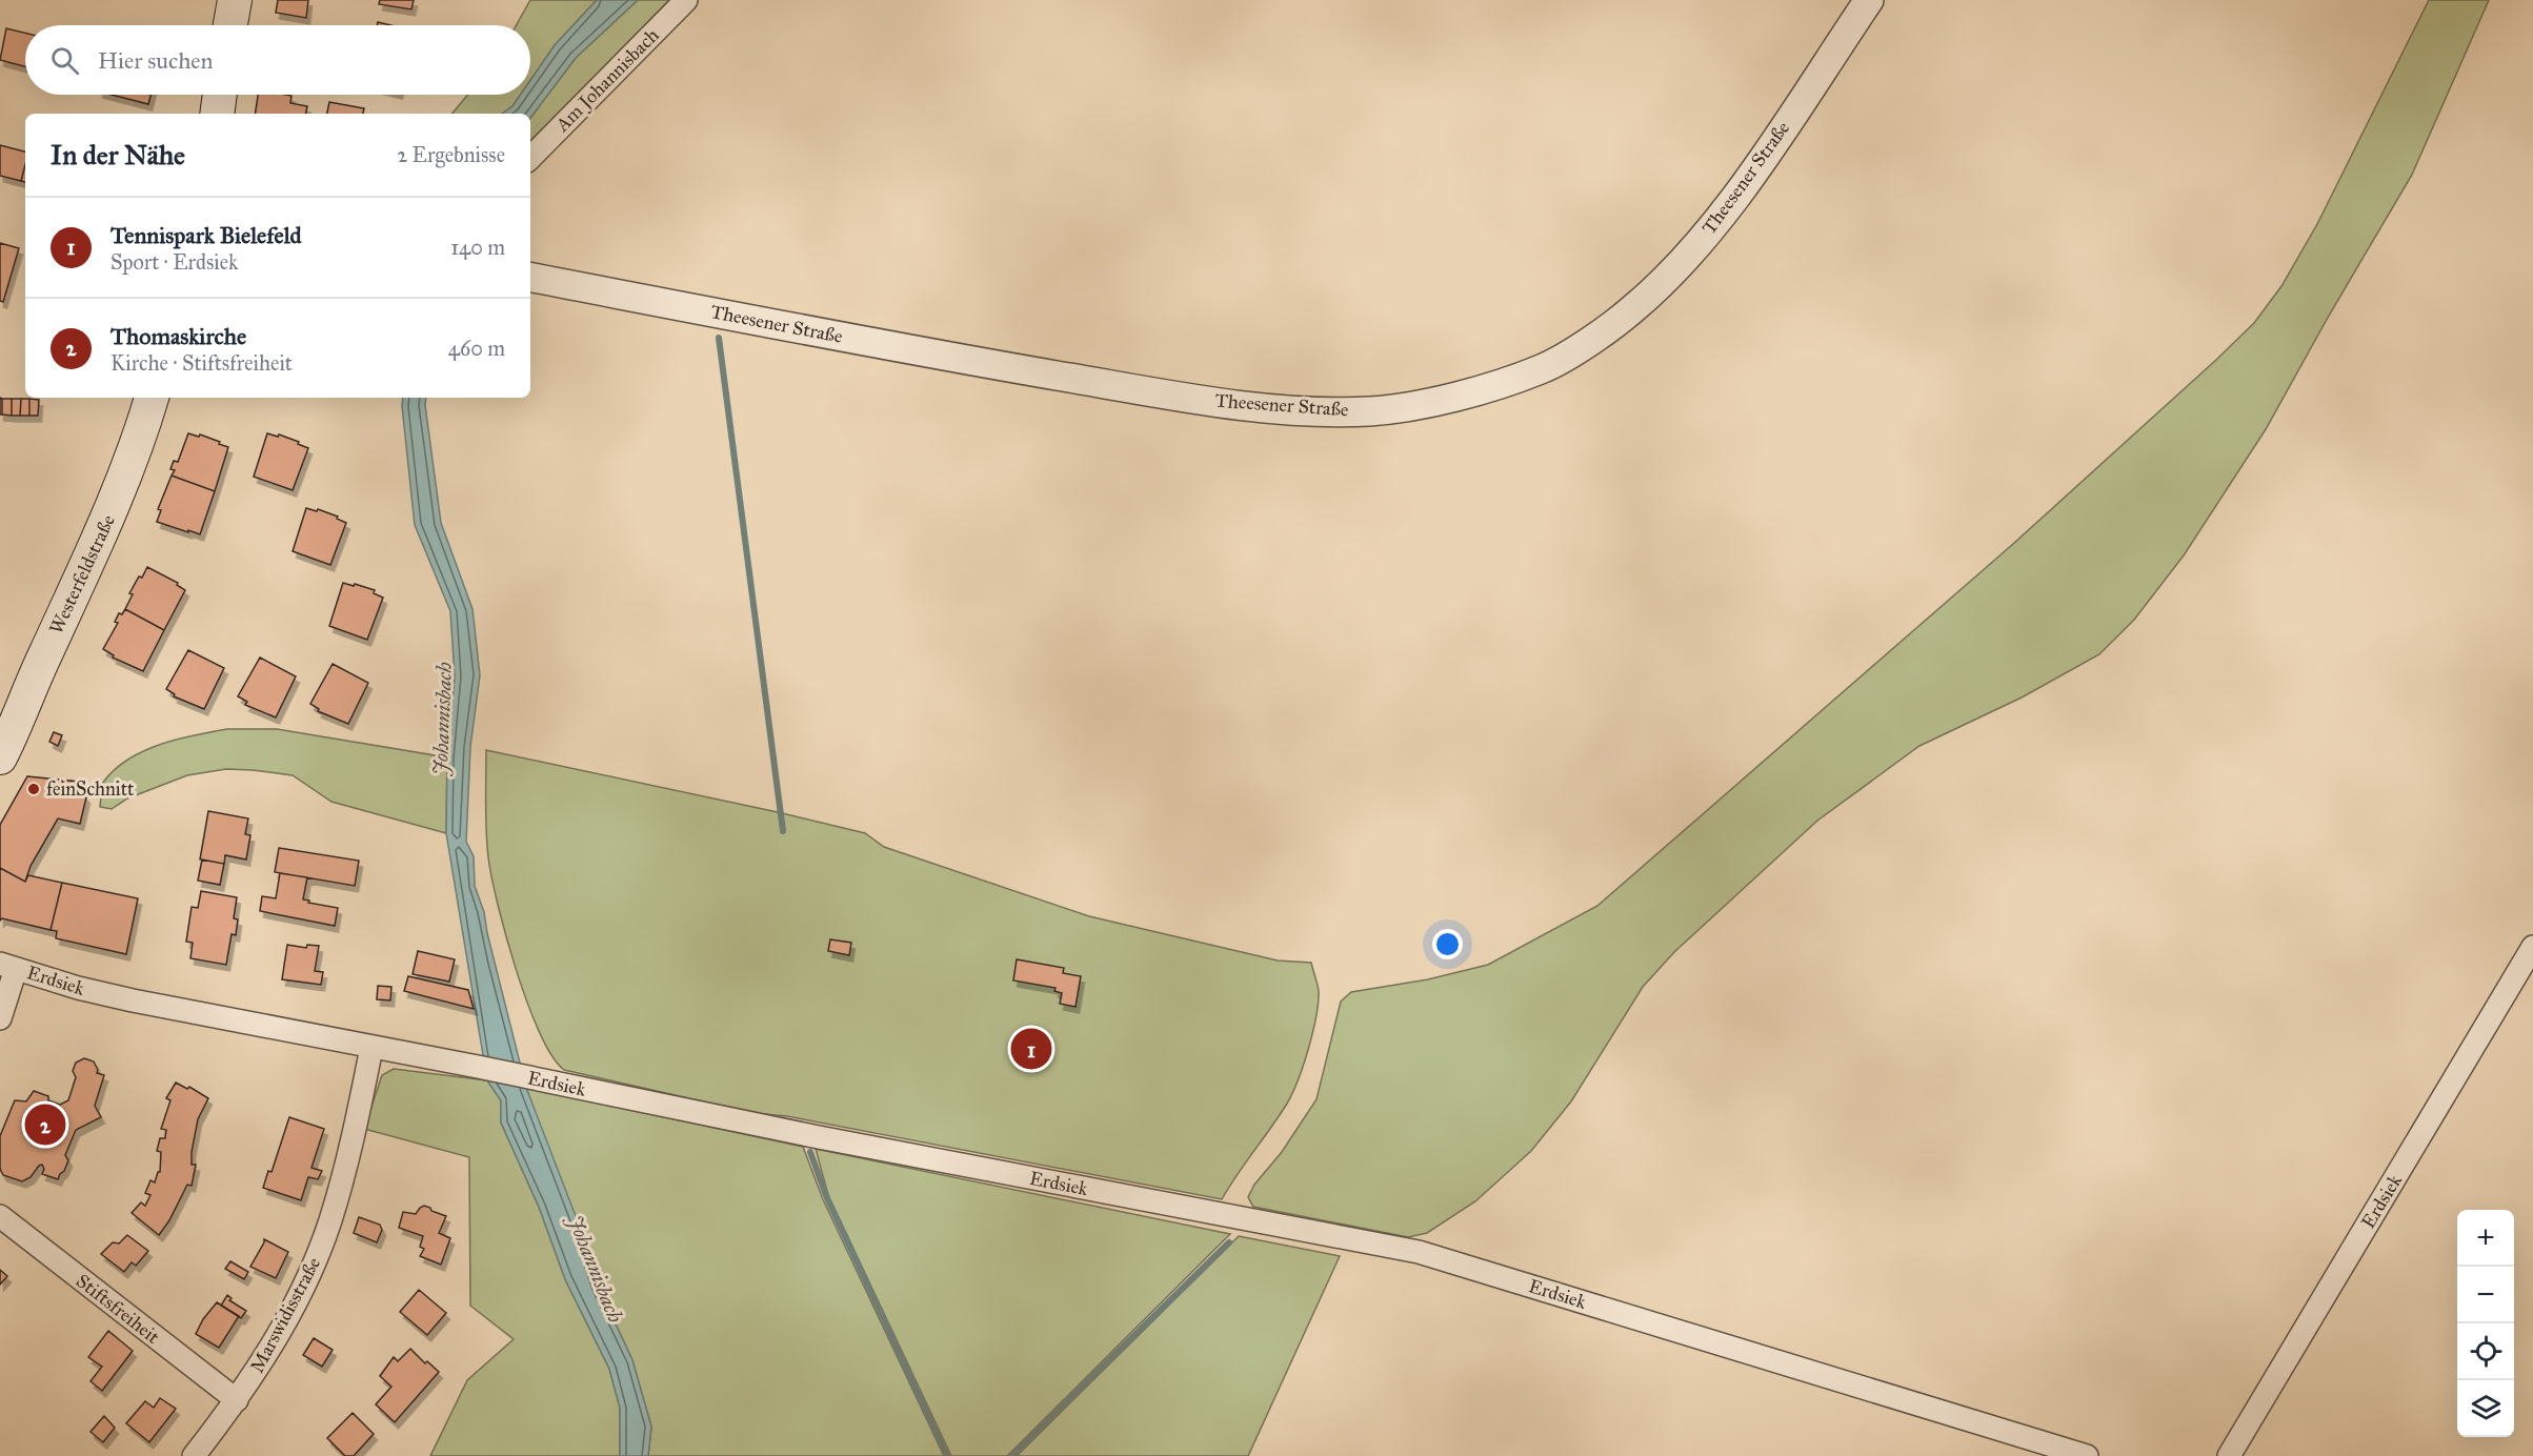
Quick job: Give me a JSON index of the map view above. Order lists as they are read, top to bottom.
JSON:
{
  "streets": {
    "main road": ["Westerfeldstraße"],
    "street": [
      "Am Johannisbach",
      "Theesener Straße",
      "Erdsiek",
      "Stiftsfreiheit",
      "Marswidisstraße"
    ]
  },
  "crossings": [
    ["Erdsiek", "Marswidisstraße"],
    ["Stiftsfreiheit", "Marswidisstraße"]
  ],
  "water": ["Johannisbach"],
  "places": ["feinSchnitt"],
  "page": {
    "search": "Hier suchen",
    "heading": ["In der Nähe", "2 Ergebnisse"],
    "list": [
      {
        "mark": "1",
        "name": "Tennispark Bielefeld",
        "note": "Sport · Erdsiek",
        "value": "140 m"
      },
      {
        "mark": "2",
        "name": "Thomaskirche",
        "note": "Kirche · Stiftsfreiheit",
        "value": "460 m"
      }
    ],
    "pins": ["1", "2"],
    "map_buttons": ["+", "−"]
  }
}
